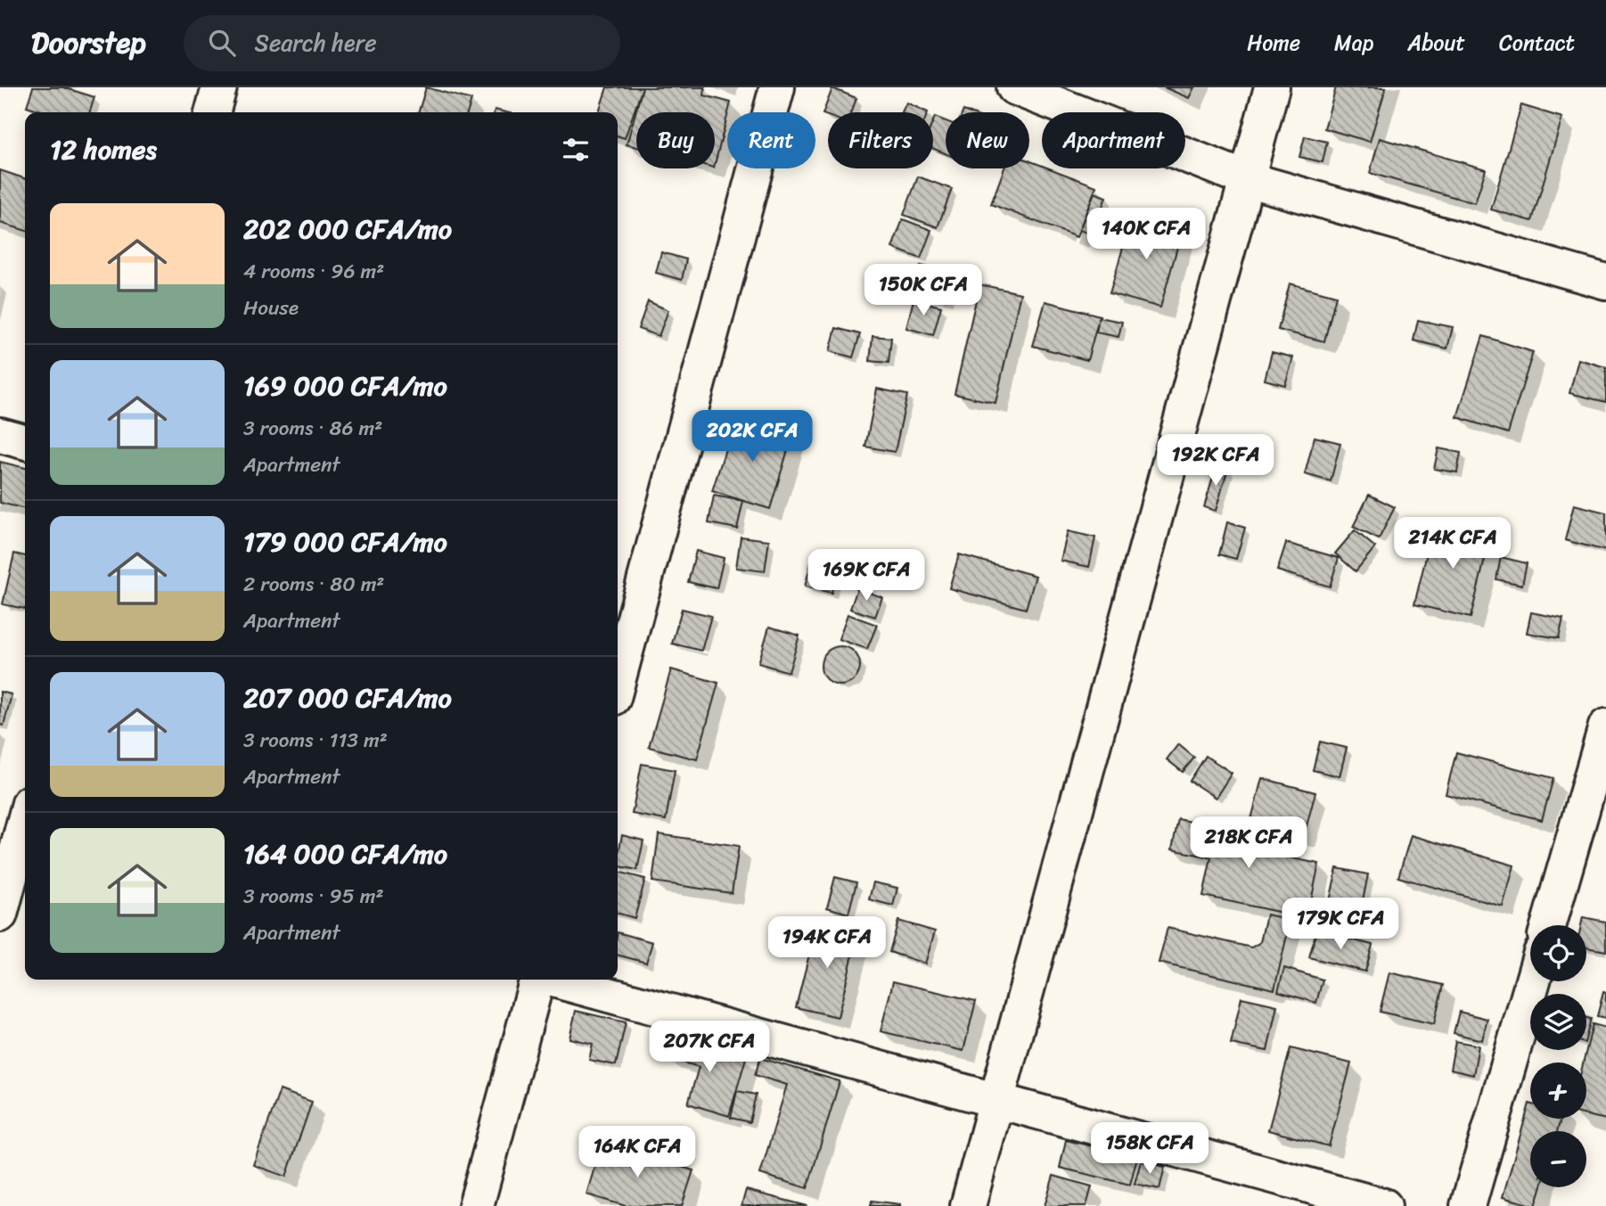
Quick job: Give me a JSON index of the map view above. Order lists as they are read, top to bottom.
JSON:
{
  "page": {
    "header": "Doorstep",
    "search": "Search here",
    "nav": [
      "Home",
      "Map",
      "About",
      "Contact"
    ],
    "chip": [
      "Buy",
      "Rent",
      "Filters",
      "New",
      "Apartment"
    ],
    "heading": "12 homes",
    "list": [
      {
        "name": "202 000 CFA/mo",
        "note": "4 rooms · 96 m² · House"
      },
      {
        "name": "169 000 CFA/mo",
        "note": "3 rooms · 86 m² · Apartment"
      },
      {
        "name": "179 000 CFA/mo",
        "note": "2 rooms · 80 m² · Apartment"
      },
      {
        "name": "207 000 CFA/mo",
        "note": "3 rooms · 113 m² · Apartment"
      },
      {
        "name": "164 000 CFA/mo",
        "note": "3 rooms · 95 m² · Apartment"
      }
    ],
    "price": [
      "140K CFA",
      "150K CFA",
      "202K CFA",
      "192K CFA",
      "214K CFA",
      "169K CFA",
      "218K CFA",
      "179K CFA",
      "194K CFA",
      "207K CFA",
      "158K CFA",
      "164K CFA"
    ],
    "map_buttons": ["+", "−"]
  }
}
